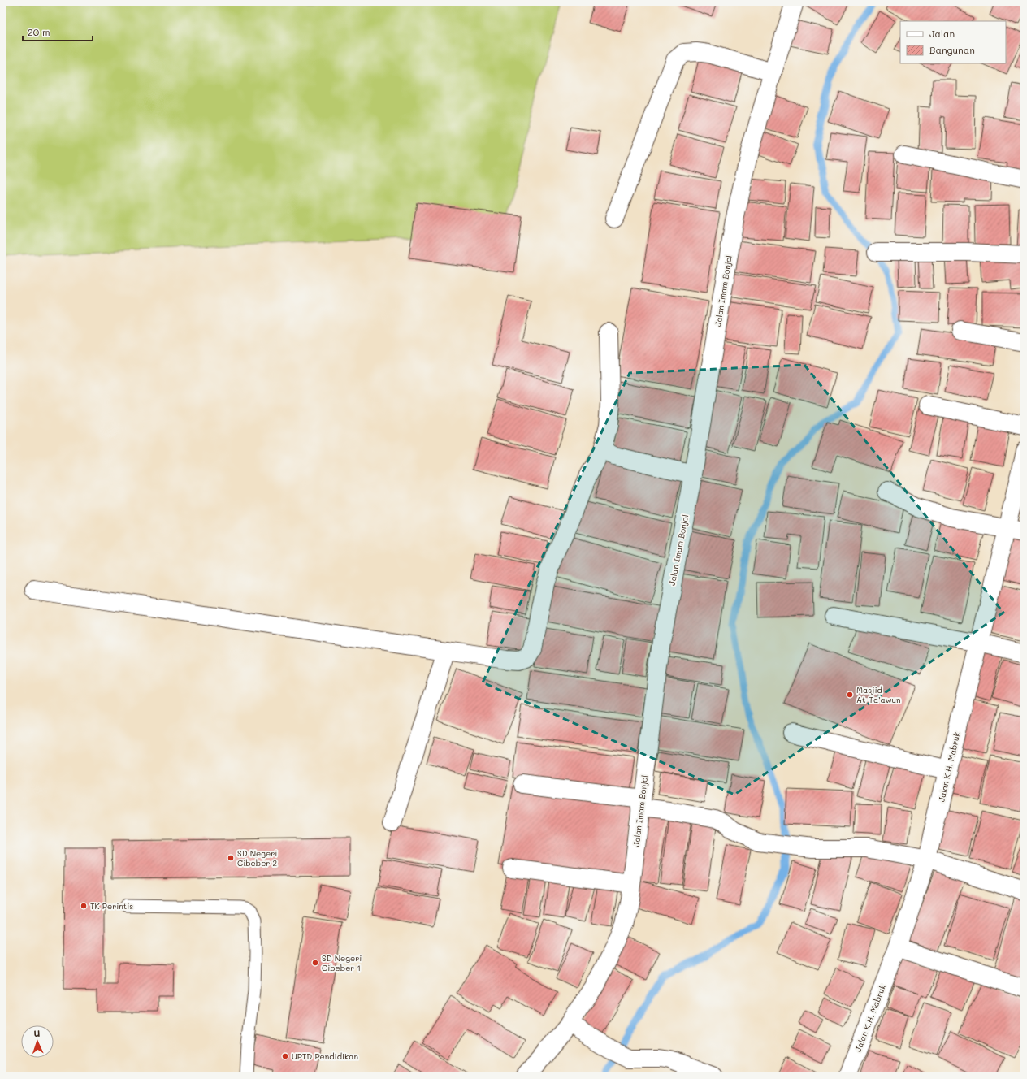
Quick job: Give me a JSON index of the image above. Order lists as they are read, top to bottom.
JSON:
{
  "streets": {
    "street": ["Jalan Imam Bonjol", "Jalan K.H. Mabruk"]
  },
  "places": [
    "Masjid At-Ta'awun",
    "SD Negeri Cibeber 2",
    "TK Perintis",
    "SD Negeri Cibeber 1",
    "UPTD Pendidikan"
  ],
  "legend": ["Jalan", "Bangunan"],
  "scale_bar": "20 m",
  "north": "top"
}
